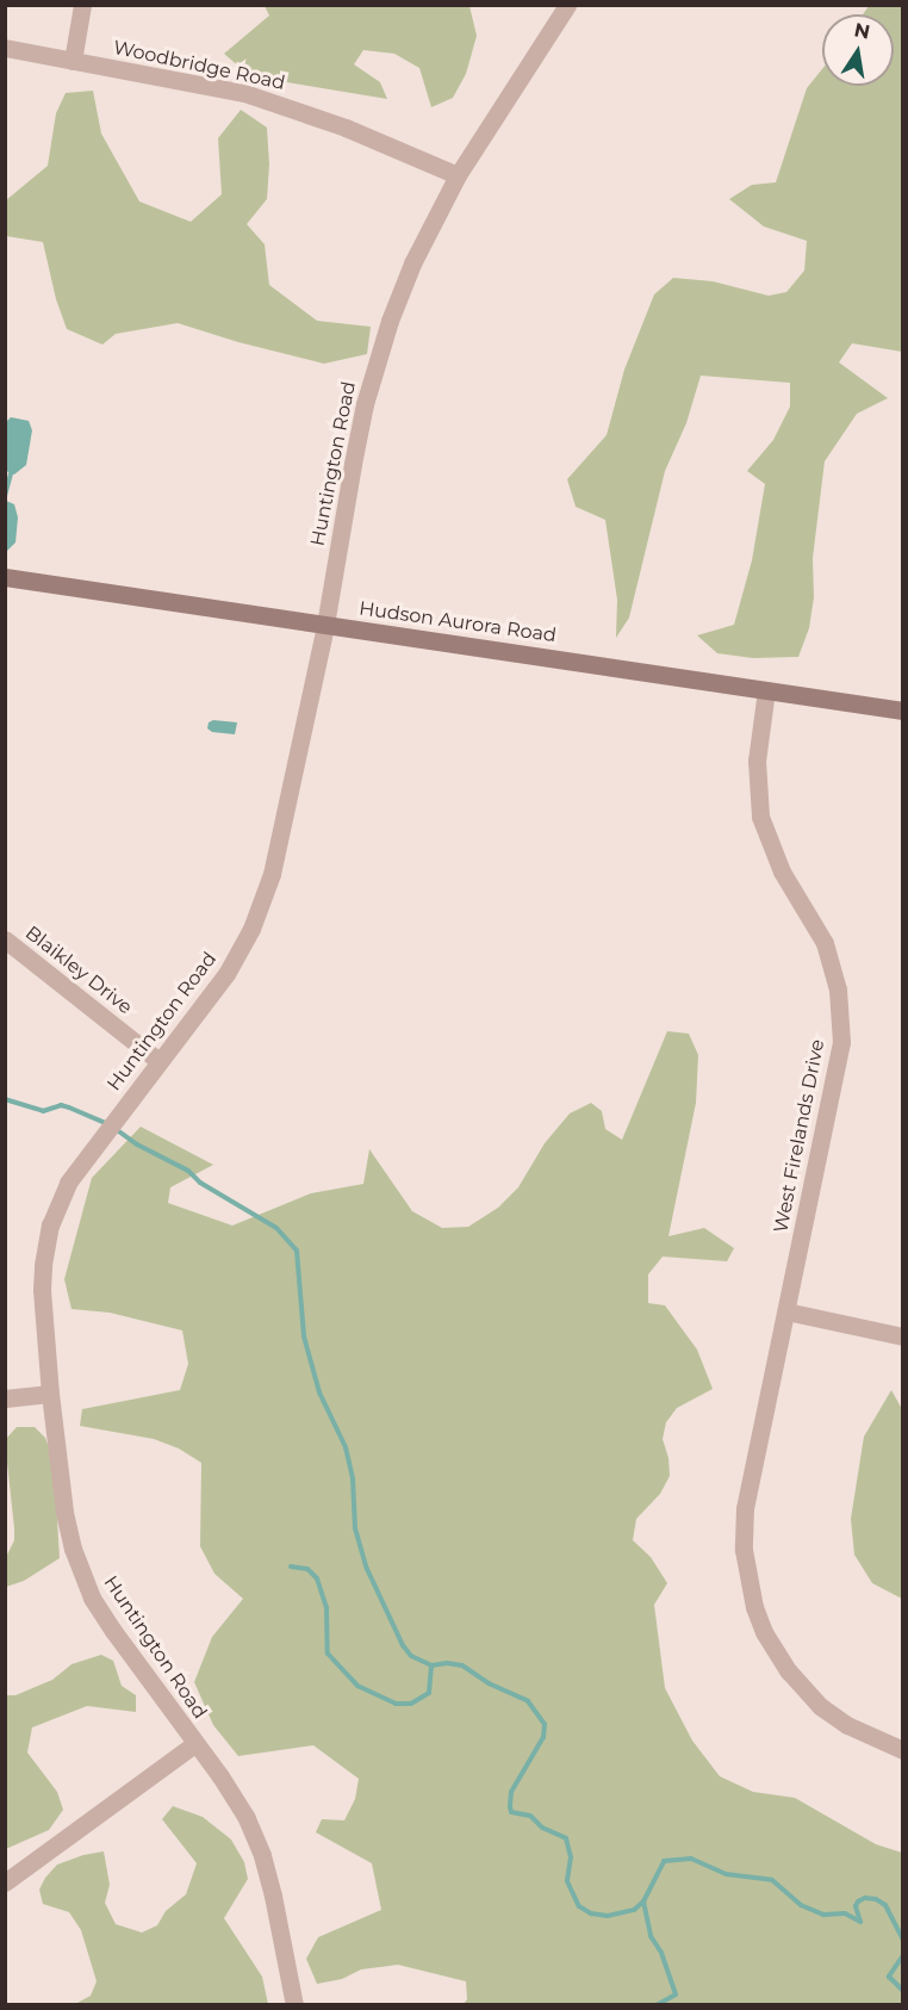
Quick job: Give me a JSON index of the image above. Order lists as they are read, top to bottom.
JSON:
{
  "streets": {
    "street": [
      "Woodbridge Road",
      "Huntington Road",
      "Hudson Aurora Road",
      "Blaikley Drive",
      "West Firelands Drive"
    ]
  },
  "crossings": [
    ["Woodbridge Road", "Huntington Road"],
    ["Huntington Road", "Hudson Aurora Road"],
    ["Huntington Road", "Blaikley Drive"],
    ["Hudson Aurora Road", "West Firelands Drive"]
  ],
  "north": "top"
}
